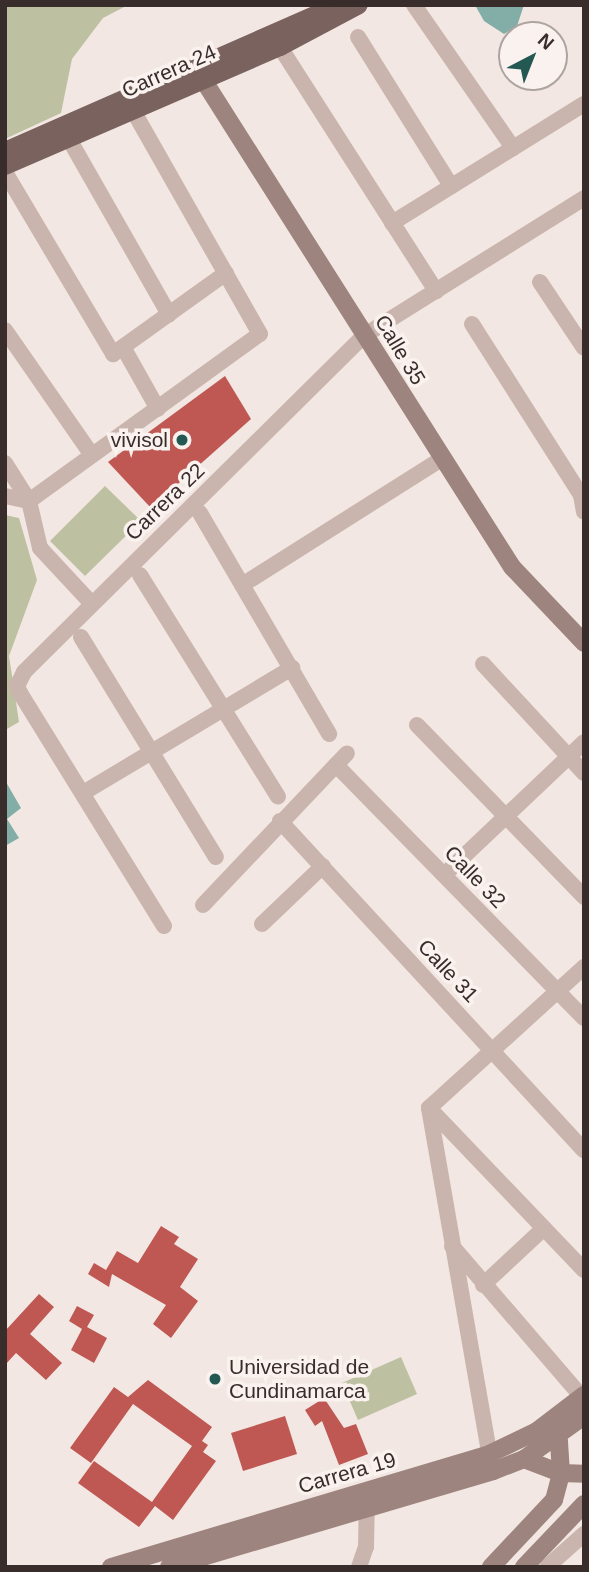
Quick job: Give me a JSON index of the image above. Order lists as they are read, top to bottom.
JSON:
{
  "streets": {
    "main road": ["Carrera 24"],
    "street": [
      "Calle 35",
      "Carrera 22",
      "Calle 32",
      "Calle 31",
      "Carrera 19"
    ]
  },
  "crossings": [
    ["Carrera 24", "Calle 35"],
    ["Calle 35", "Carrera 22"],
    ["Calle 32", "Calle 31"]
  ],
  "places": ["vivisol", "Universidad de Cundinamarca"],
  "north": "top right"
}
